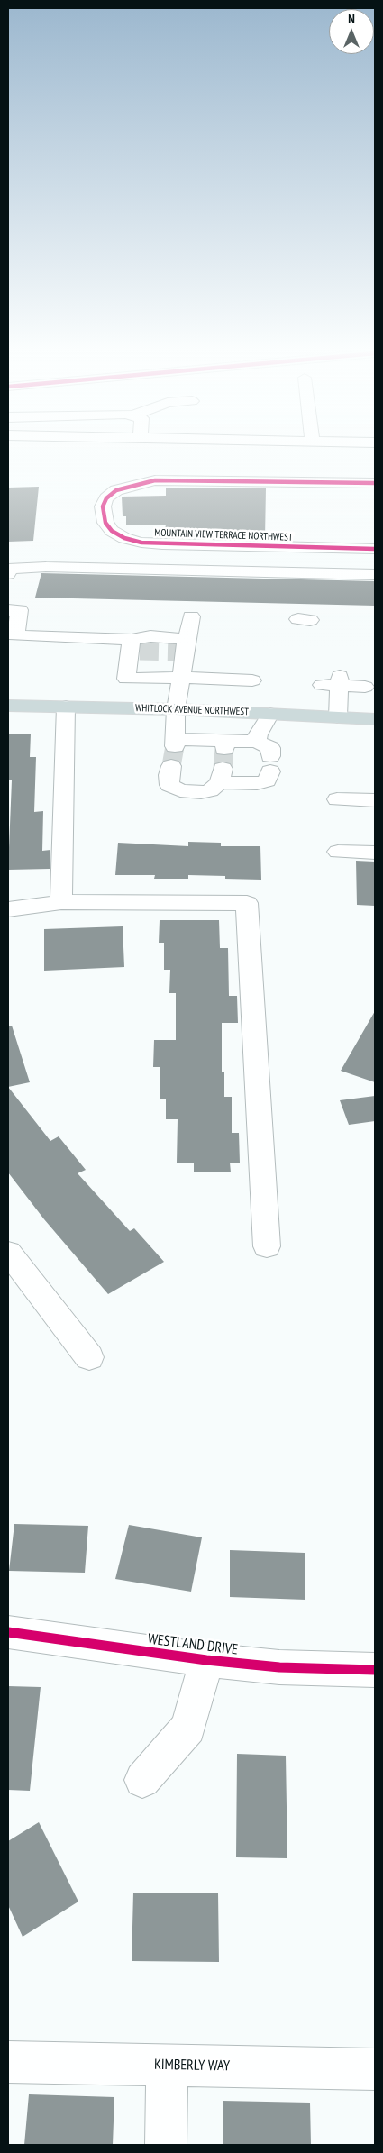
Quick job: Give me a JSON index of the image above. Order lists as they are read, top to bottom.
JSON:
{
  "streets": {
    "highway": ["WHITLOCK AVENUE NORTHWEST"],
    "street": ["MOUNTAIN VIEW TERRACE NORTHWEST", "WESTLAND DRIVE", "KIMBERLY WAY"]
  },
  "north": "top"
}
